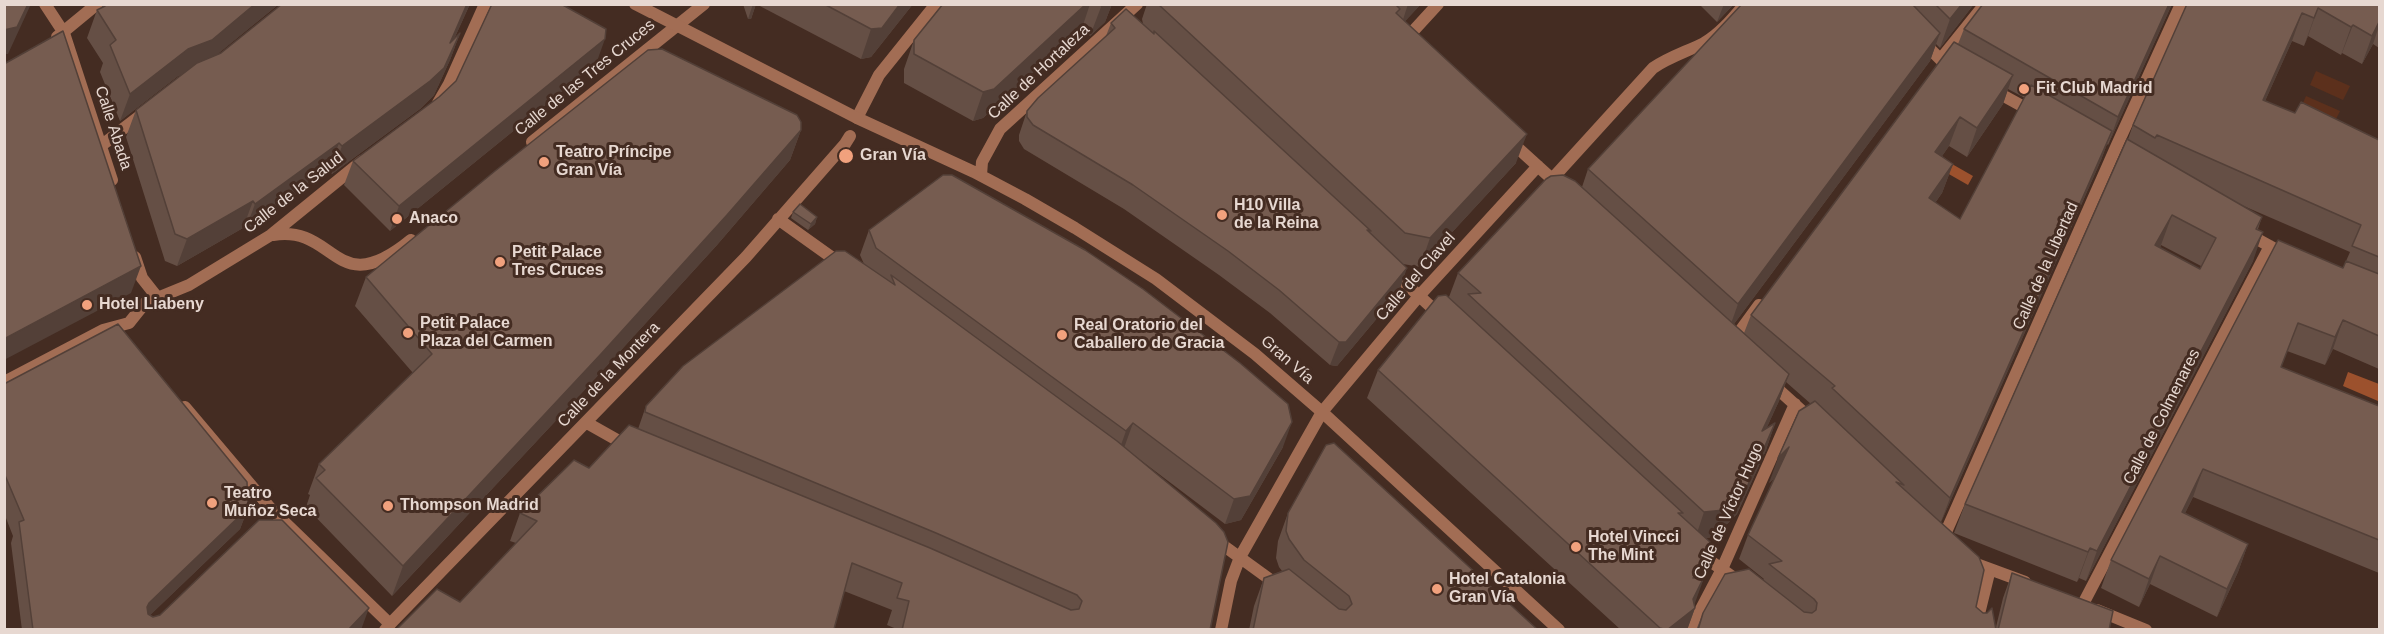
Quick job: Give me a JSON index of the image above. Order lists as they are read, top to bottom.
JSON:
{
  "streets": {
    "street": [
      "Calle de Hortaleza",
      "Calle de las Tres Cruces",
      "Calle Abada",
      "Calle de la Salud",
      "Calle de la Libertad",
      "Calle del Clavel",
      "Gran Vía",
      "Calle de la Montera",
      "Calle de Colmenares",
      "Calle de Víctor Hugo"
    ]
  },
  "crossings": [
    ["Calle de Hortaleza", "Gran Vía"],
    ["Calle de las Tres Cruces", "Gran Vía"],
    ["Calle del Clavel", "Gran Vía"]
  ],
  "places": [
    "Fit Club Madrid",
    "Gran Vía",
    "Teatro Príncipe Gran Vía",
    "H10 Villa de la Reina",
    "Anaco",
    "Petit Palace Tres Cruces",
    "Hotel Liabeny",
    "Petit Palace Plaza del Carmen",
    "Real Oratorio del Caballero de Gracia",
    "Teatro Muñoz Seca",
    "Thompson Madrid",
    "Hotel Vincci The Mint",
    "Hotel Catalonia Gran Vía"
  ]
}
